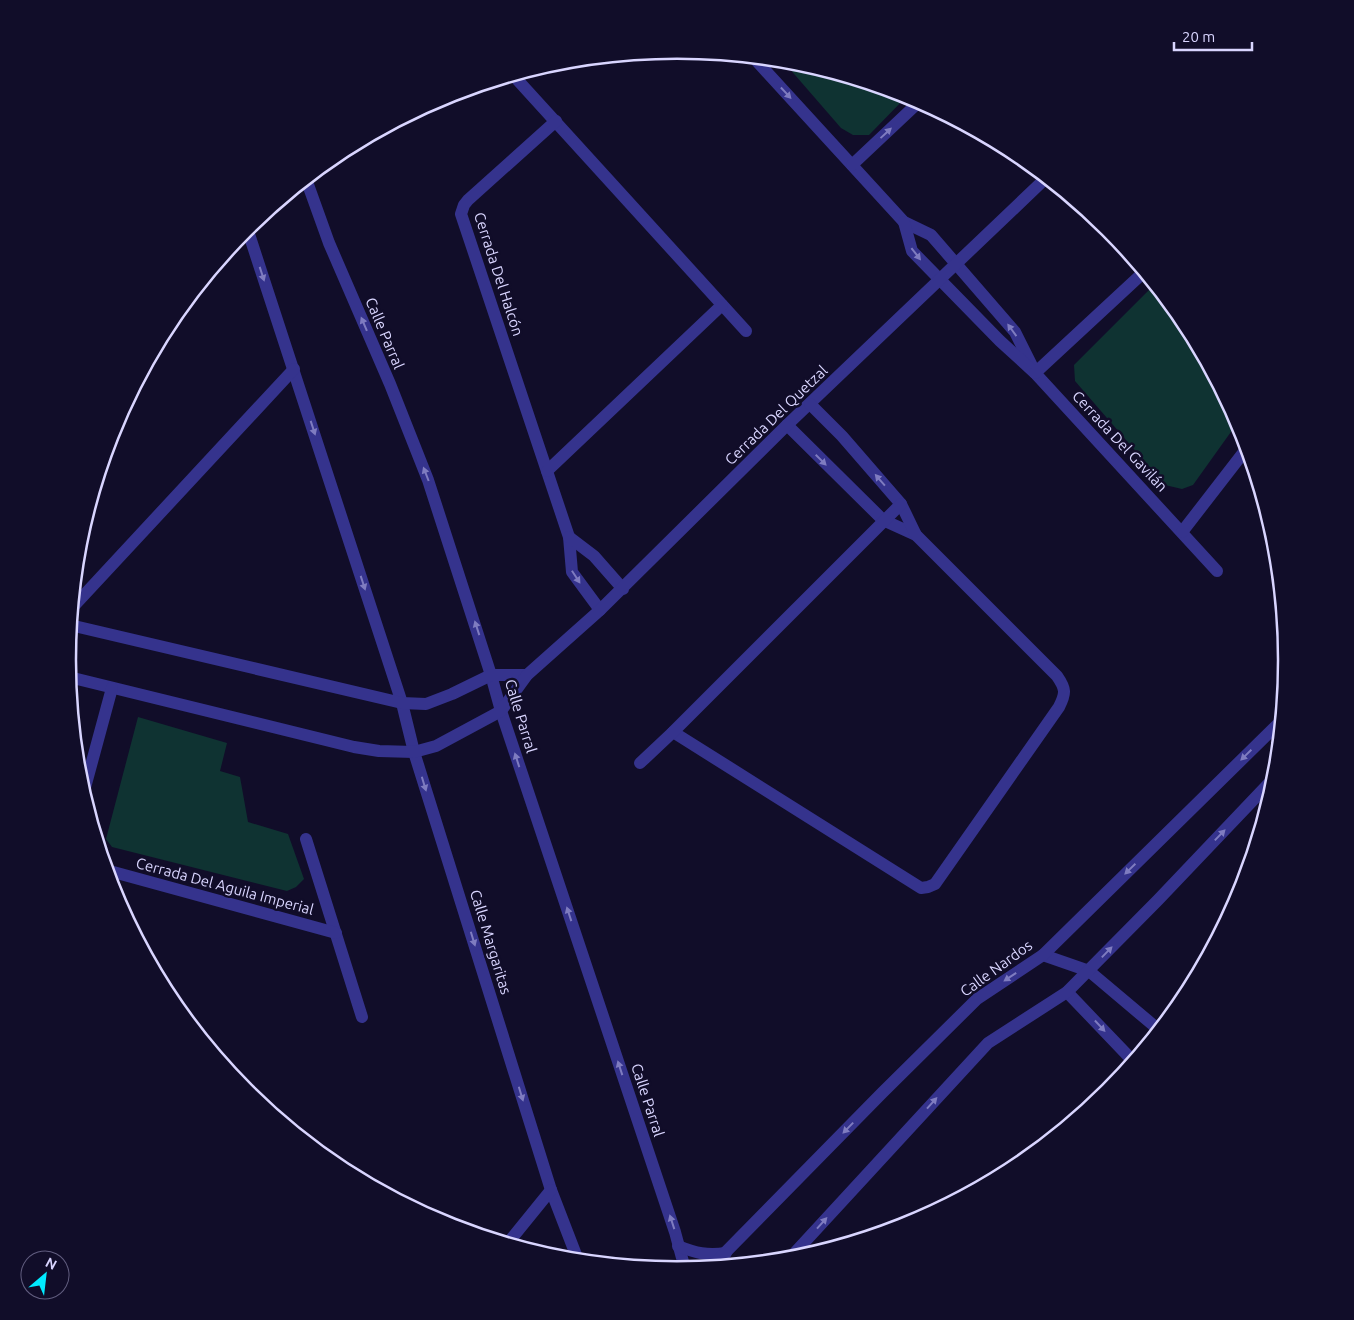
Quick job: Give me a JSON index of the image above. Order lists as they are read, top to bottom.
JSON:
{
  "streets": {
    "street": [
      "Cerrada Del Halcón",
      "Calle Parral",
      "Cerrada Del Quetzal",
      "Cerrada Del Gavilán",
      "Cerrada Del Aguila Imperial",
      "Calle Margaritas",
      "Calle Nardos"
    ]
  },
  "crossings": [
    ["Cerrada Del Halcón", "Cerrada Del Quetzal"],
    ["Calle Parral", "Cerrada Del Quetzal"],
    ["Cerrada Del Quetzal", "Cerrada Del Gavilán"]
  ],
  "one_way": ["Calle Parral", "Calle Margaritas"],
  "scale_bar": "20 m",
  "north": "top right"
}
